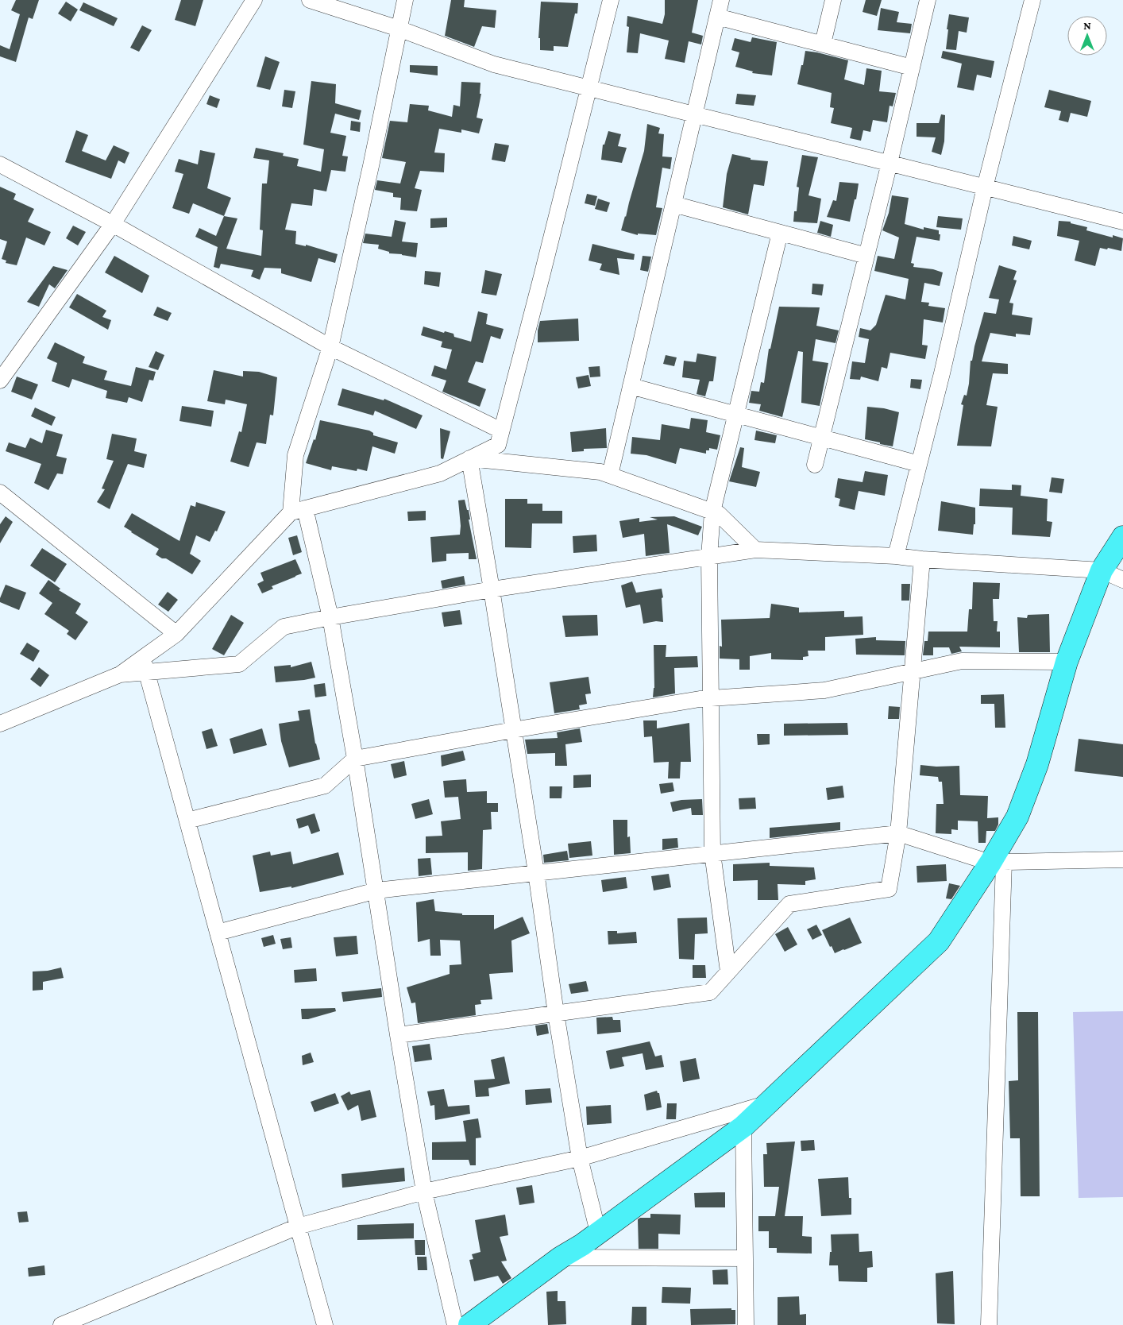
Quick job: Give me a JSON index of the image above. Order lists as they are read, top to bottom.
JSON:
{
  "north": "top"
}
